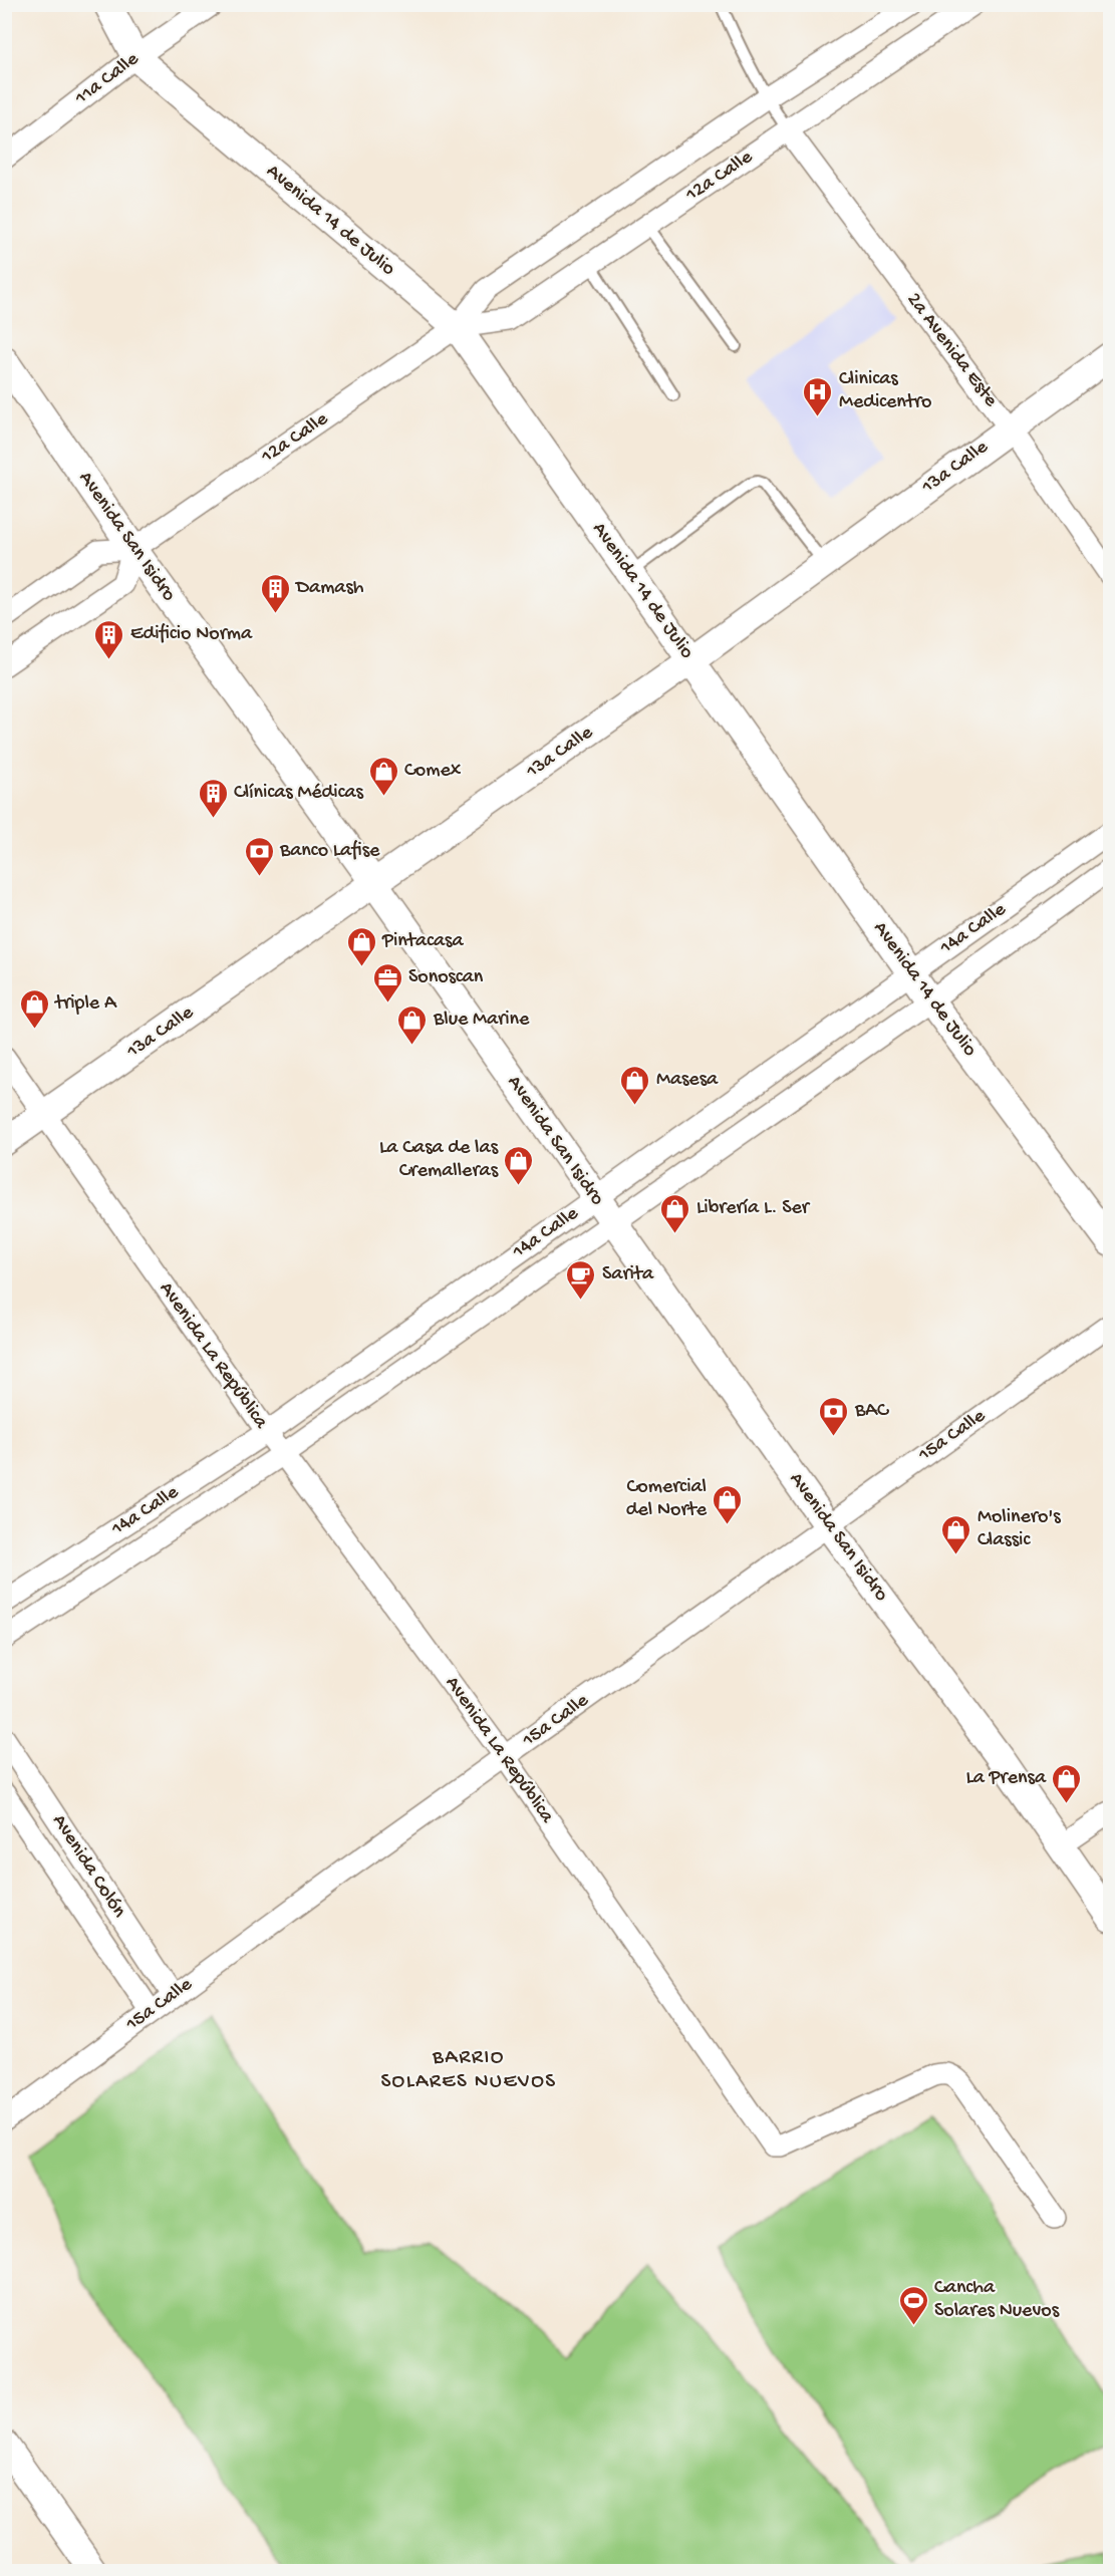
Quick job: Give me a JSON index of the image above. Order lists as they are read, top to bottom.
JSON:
{
  "streets": {
    "street": [
      "11a Calle",
      "12a Calle",
      "Avenida 14 de Julio",
      "2a Avenida Este",
      "13a Calle",
      "Avenida San Isidro",
      "14a Calle",
      "Avenida La República",
      "15a Calle",
      "Avenida Colón"
    ]
  },
  "crossings": [
    ["11a Calle", "Avenida 14 de Julio"],
    ["12a Calle", "Avenida 14 de Julio"],
    ["12a Calle", "2a Avenida Este"],
    ["12a Calle", "Avenida San Isidro"],
    ["Avenida 14 de Julio", "13a Calle"],
    ["Avenida 14 de Julio", "14a Calle"],
    ["2a Avenida Este", "13a Calle"],
    ["13a Calle", "Avenida San Isidro"],
    ["13a Calle", "Avenida La República"],
    ["Avenida San Isidro", "14a Calle"],
    ["Avenida San Isidro", "15a Calle"],
    ["14a Calle", "Avenida La República"],
    ["Avenida La República", "15a Calle"],
    ["15a Calle", "Avenida Colón"]
  ],
  "districts": ["BARRIO SOLARES NUEVOS"],
  "places": {
    "hospital": ["Clinicas Medicentro"],
    "building": ["Damash", "Edificio Norma", "Clínicas Médicas"],
    "shop": [
      "Comex",
      "Pintacasa",
      "triple A",
      "Blue Marine",
      "Masesa",
      "La Casa de las Cremalleras",
      "Librería L. Ser",
      "Comercial del Norte",
      "Molinero's Classic",
      "La Prensa"
    ],
    "bank": ["Banco Lafise", "BAC"],
    "office": ["Sonoscan"],
    "cafe": ["Sarita"],
    "sports": ["Cancha Solares Nuevos"]
  }
}
